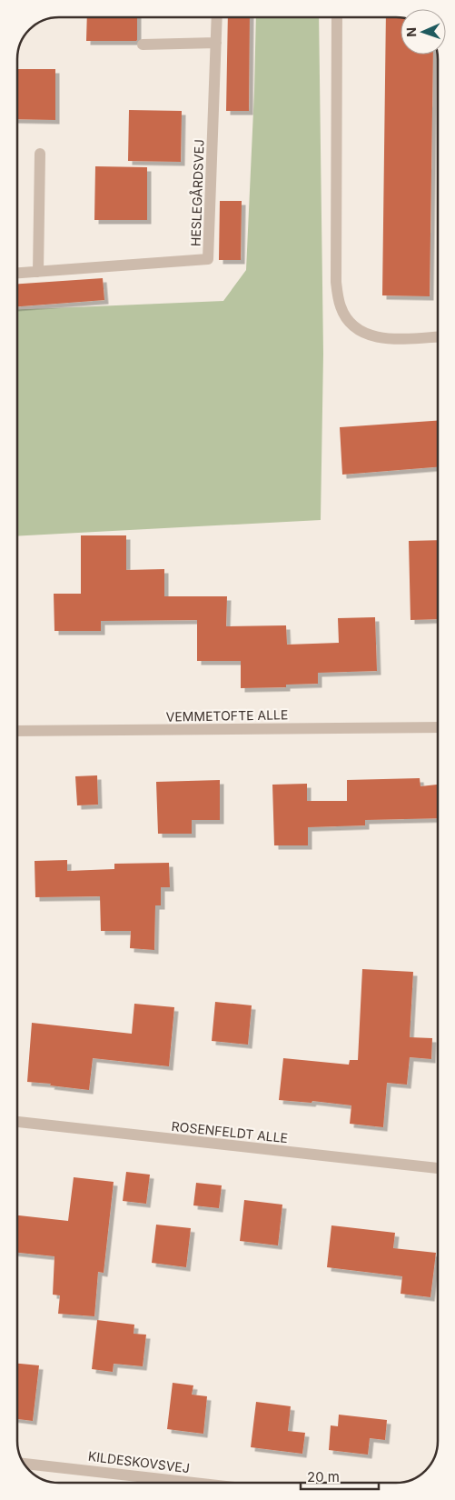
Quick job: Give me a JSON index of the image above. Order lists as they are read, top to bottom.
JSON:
{
  "streets": {
    "street": [
      "HESLEGÅRDSVEJ",
      "VEMMETOFTE ALLE",
      "ROSENFELDT ALLE",
      "KILDESKOVSVEJ"
    ]
  },
  "scale_bar": "20 m",
  "north": "left"
}
